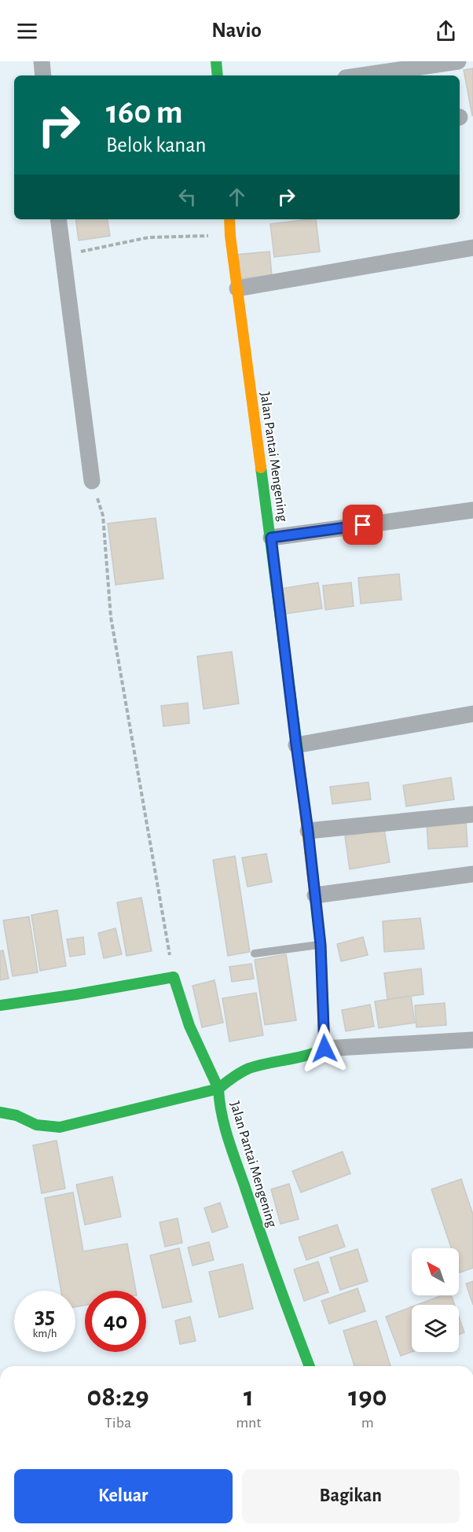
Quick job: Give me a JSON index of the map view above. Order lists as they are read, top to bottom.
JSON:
{
  "streets": {
    "street": ["Jalan Pantai Mengening"]
  },
  "north": "top left",
  "page": {
    "header": "Navio",
    "turn": ["160 m", "Belok kanan"],
    "speed": "35 km/h",
    "limit": "40",
    "eta": [
      "08:29",
      "Tiba",
      "1",
      "mnt",
      "190",
      "m"
    ],
    "buttons": ["Keluar", "Bagikan"]
  }
}
